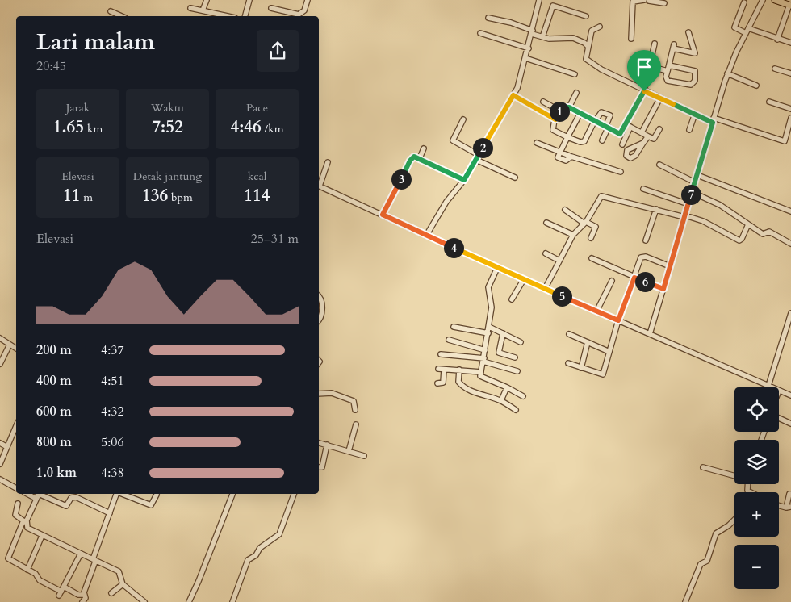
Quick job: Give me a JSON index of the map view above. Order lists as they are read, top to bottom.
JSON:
{
  "page": {
    "heading": ["Lari malam", "20:45"],
    "stats": [
      ["Jarak", "1.65 km"],
      ["Waktu", "7:52"],
      ["Pace", "4:46 /km"],
      ["Elevasi", "11 m"],
      ["Detak jantung", "136 bpm"],
      ["kcal", "114"]
    ],
    "pins": [
      "1",
      "2",
      "3",
      "7",
      "4",
      "6",
      "5"
    ],
    "chart": ["Elevasi", "25–31 m"],
    "list": [
      {
        "name": "200 m",
        "note": "4:37"
      },
      {
        "name": "400 m",
        "note": "4:51"
      },
      {
        "name": "600 m",
        "note": "4:32"
      },
      {
        "name": "800 m",
        "note": "5:06"
      },
      {
        "name": "1.0 km",
        "note": "4:38"
      }
    ],
    "map_buttons": ["+", "−"]
  }
}
